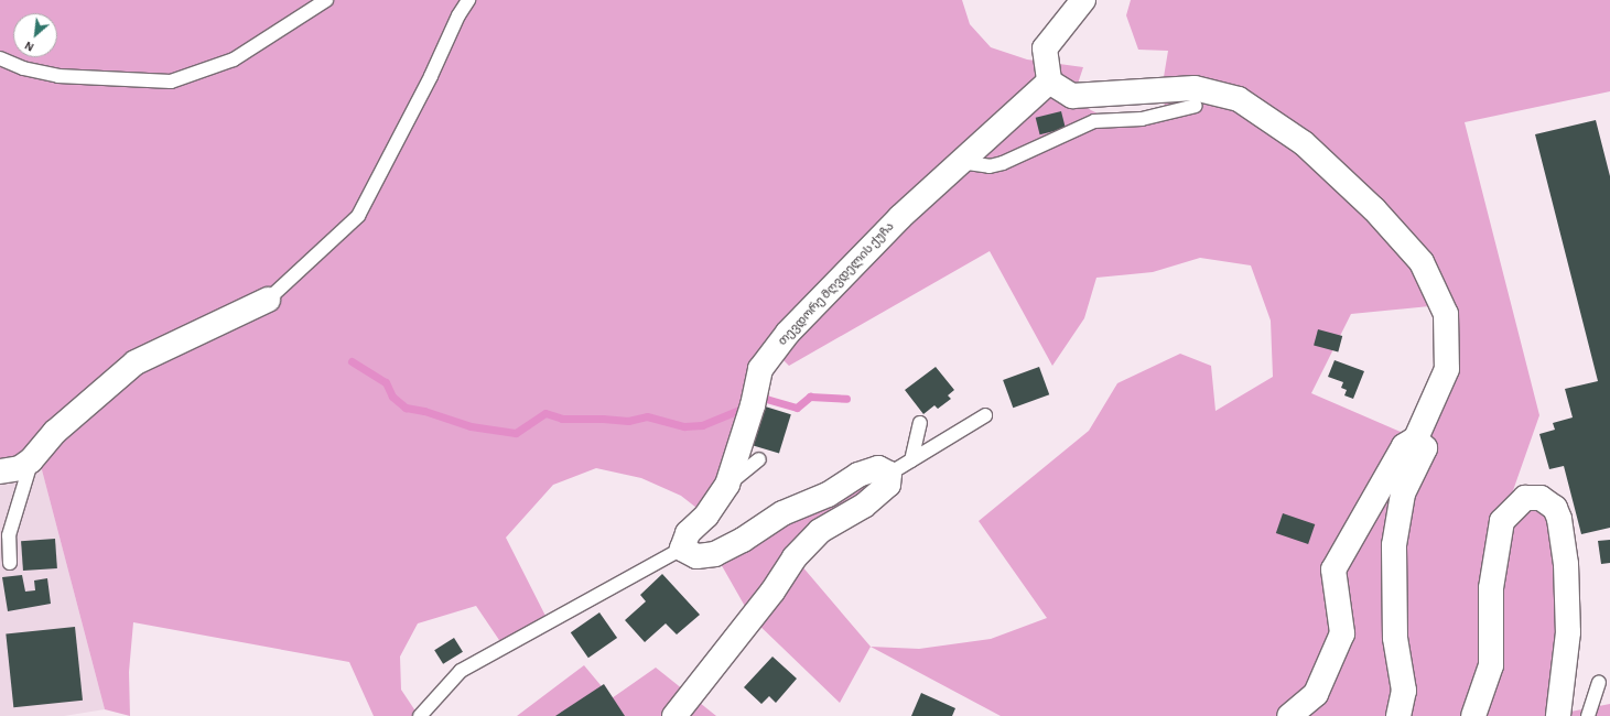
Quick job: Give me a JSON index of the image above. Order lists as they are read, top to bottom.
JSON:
{
  "streets": {
    "street": ["თევდორე მღვდელის ქუჩა"]
  },
  "north": "bottom left"
}
